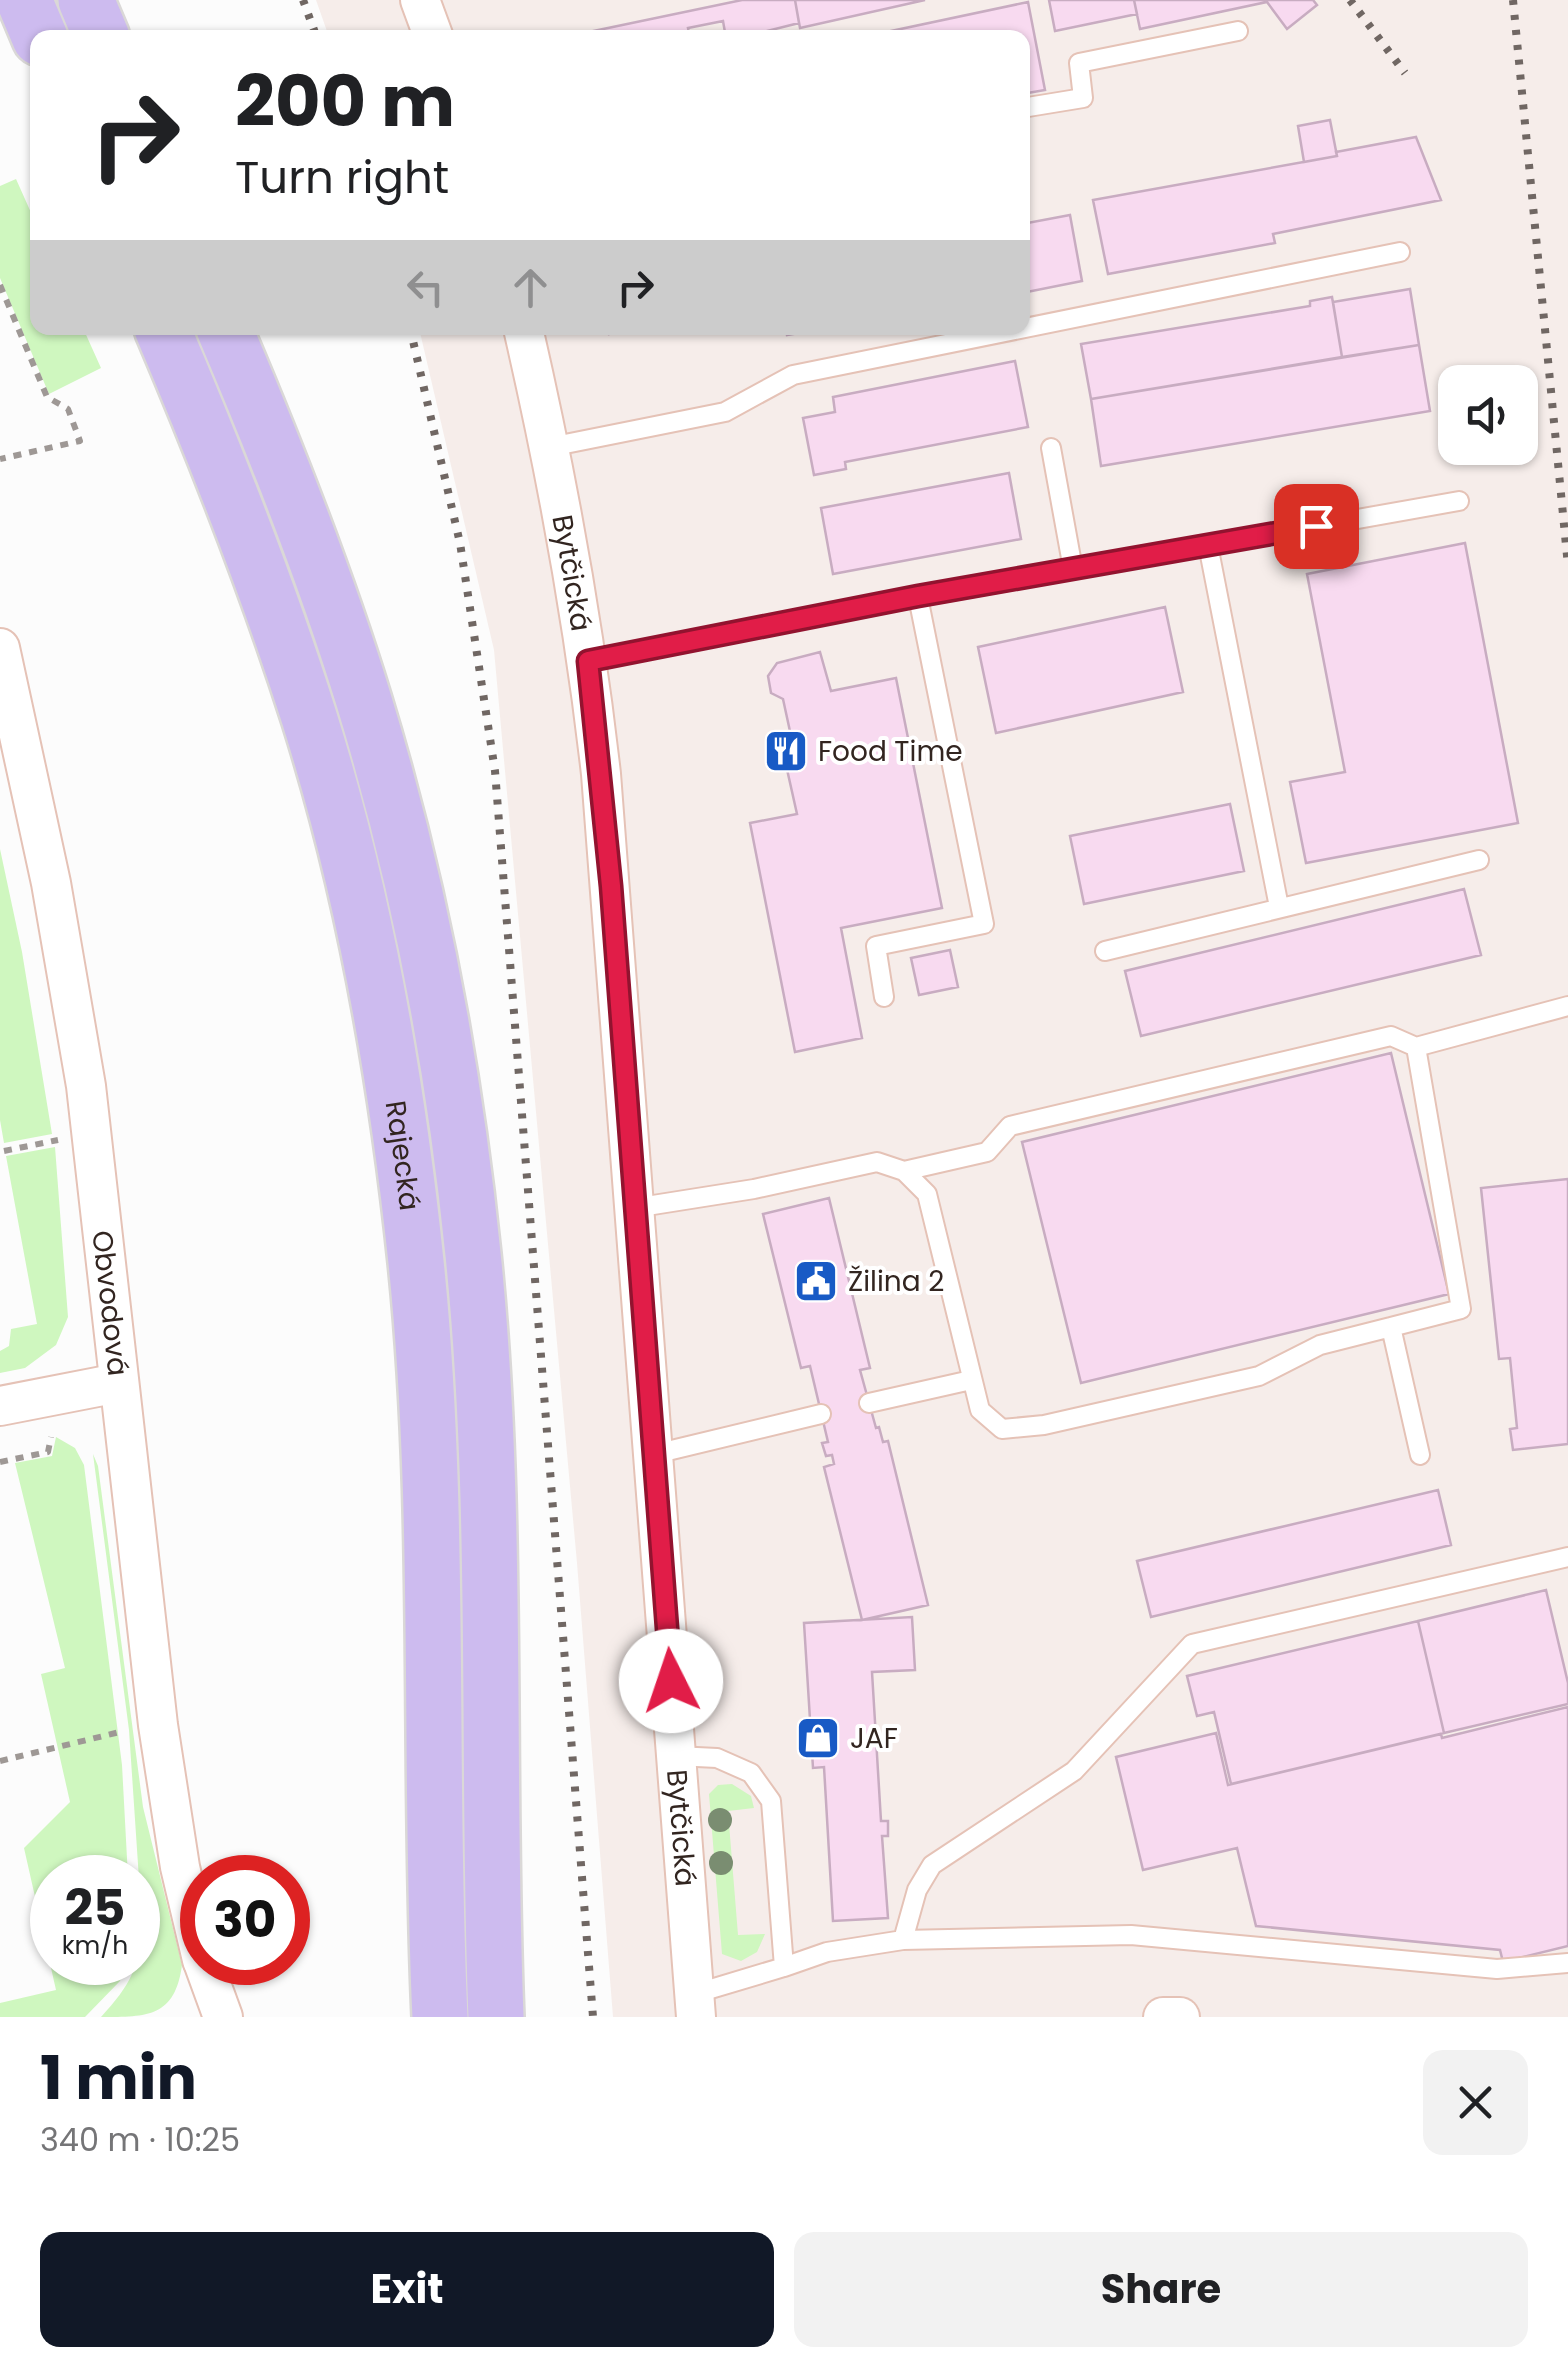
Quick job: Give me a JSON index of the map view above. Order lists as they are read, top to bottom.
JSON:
{
  "streets": {
    "main road": ["Rajecká"],
    "street": ["Bytčická", "Obvodová"]
  },
  "places": {
    "restaurant": ["Food Time"],
    "public building": ["Žilina 2"],
    "shop": ["JAF"]
  },
  "page": {
    "turn": ["200 m", "Turn right"],
    "speed": "25 km/h",
    "limit": "30",
    "heading": ["1 min", "340 m · 10:25"],
    "buttons": ["Exit", "Share"]
  }
}
